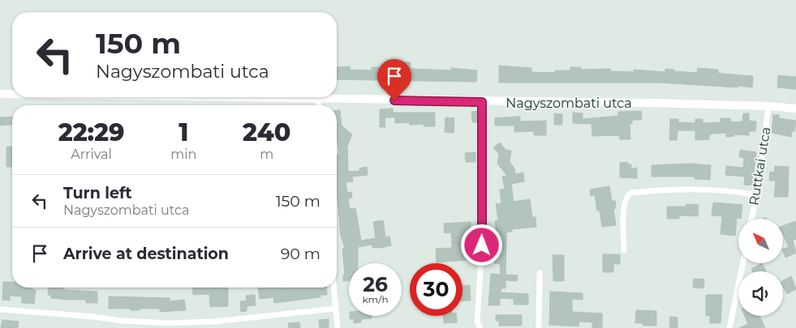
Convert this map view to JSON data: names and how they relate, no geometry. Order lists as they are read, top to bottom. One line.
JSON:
{"streets":{"street":["Nagyszombati utca","Ruttkai utca"]},"crossings":[["Nagyszombati utca","Ruttkai utca"]],"north":"top left","page":{"turn":["150 m","Nagyszombati utca"],"eta":["22:29","Arrival","1","min","240","m"],"list":[{"name":"Turn left","note":"Nagyszombati utca","value":"150 m"},{"name":"Arrive at destination","value":"90 m"}],"speed":"26 km/h","limit":"30"}}
